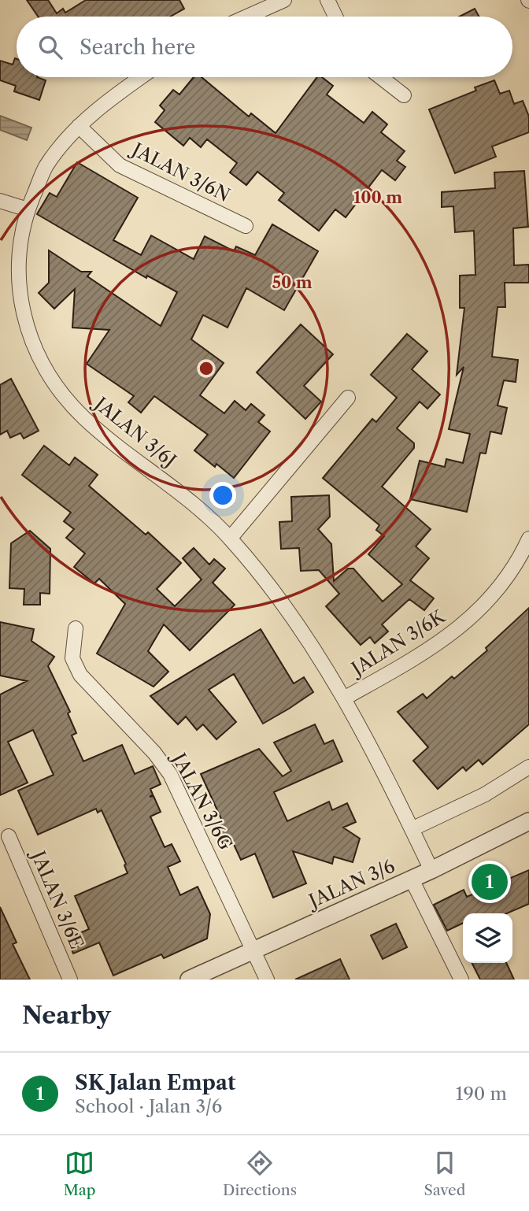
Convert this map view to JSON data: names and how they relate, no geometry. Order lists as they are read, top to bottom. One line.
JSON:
{"streets":{"street":["JALAN 3/6N","JALAN 3/6J","JALAN 3/6K","JALAN 3/6G","JALAN 3/6","JALAN 3/6E"]},"crossings":[["JALAN 3/6N","JALAN 3/6J"],["JALAN 3/6J","JALAN 3/6K"],["JALAN 3/6J","JALAN 3/6"],["JALAN 3/6G","JALAN 3/6"]],"page":{"search":"Search here","pins":"1","heading":"Nearby","list":[{"mark":"1","name":"SK Jalan Empat","note":"School · Jalan 3/6","value":"190 m"}],"nav":["Map","Directions","Saved"]},"rings":["100 m","50 m"]}
